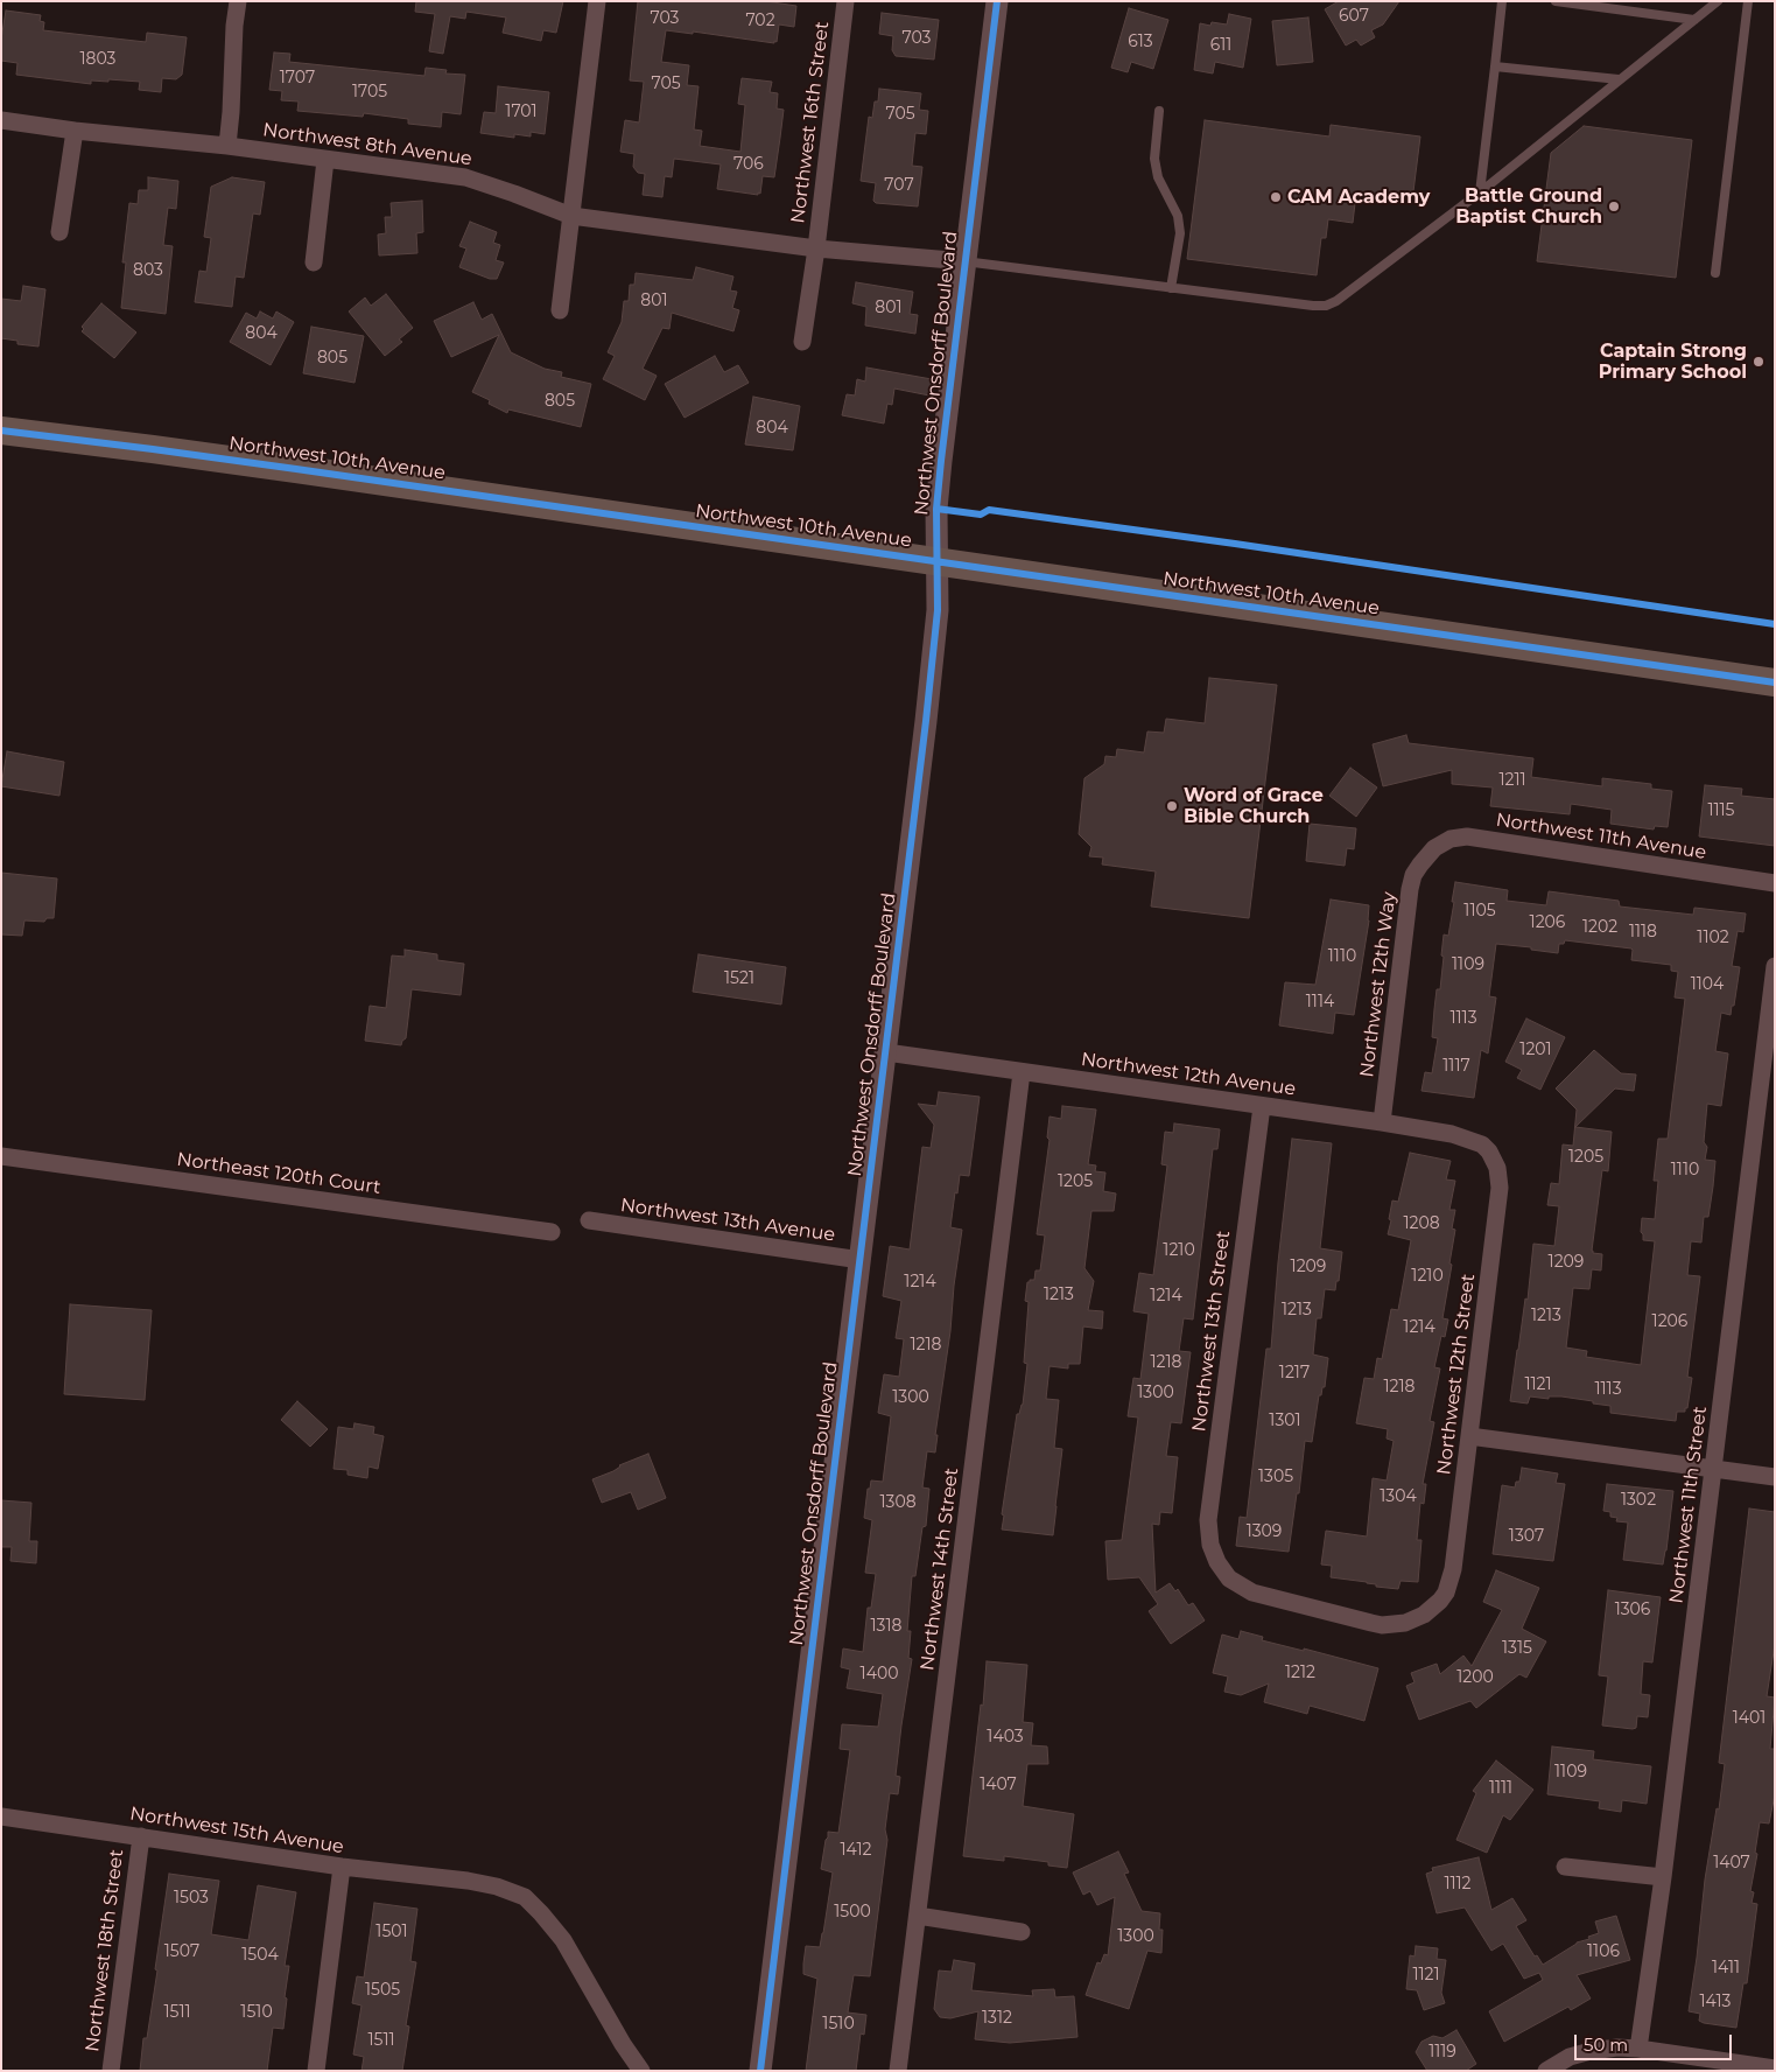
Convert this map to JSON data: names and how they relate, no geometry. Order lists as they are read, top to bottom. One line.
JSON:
{"streets":{"main road":["Northwest 10th Avenue"],"street":["Northwest 16th Street","Northwest 8th Avenue","Northwest Onsdorff Boulevard","Northwest 11th Avenue","Northwest 12th Way","Northwest 12th Avenue","Northeast 120th Court","Northwest 13th Avenue","Northwest 13th Street","Northwest 12th Street","Northwest 11th Street","Northwest 14th Street","Northwest 15th Avenue","Northwest 18th Street"]},"crossings":[["Northwest 16th Street","Northwest 8th Avenue"],["Northwest 8th Avenue","Northwest Onsdorff Boulevard"],["Northwest Onsdorff Boulevard","Northwest 10th Avenue"],["Northwest Onsdorff Boulevard","Northwest 12th Avenue"],["Northwest Onsdorff Boulevard","Northwest 13th Avenue"],["Northwest 11th Avenue","Northwest 12th Way"],["Northwest 12th Way","Northwest 12th Avenue"],["Northwest 12th Avenue","Northwest 13th Street"],["Northwest 12th Avenue","Northwest 12th Street"],["Northwest 12th Avenue","Northwest 14th Street"],["Northwest 13th Street","Northwest 12th Street"],["Northwest 15th Avenue","Northwest 18th Street"]],"places":["CAM Academy","Battle Ground Baptist Church","Captain Strong Primary School","Word of Grace Bible Church"],"house_numbers":["607","703","702","703","613","611","1803","1707","705","1705","1701","705","706","707","803","801","801","804","805","805","804","1211","1115","1105","1206","1202","1118","1102","1110","1109","1521","1104","1114","1113","1201","1117","1205","1110","1205","1208","1210","1209","1209","1210","1214","1213","1214","1213","1213","1206","1214","1218","1218","1217","1121","1218","1113","1300","1300","1301","1305","1304","1302","1308","1309","1307","1306","1318","1315","1212","1400","1200","1401","1403","1109","1407","1111","1412","1407","1112","1503","1500","1501","1300","1507","1106","1504","1411","1121","1505","1413","1511","1510","1312","1510","1511","1119"],"scale_bar":"50 m"}
